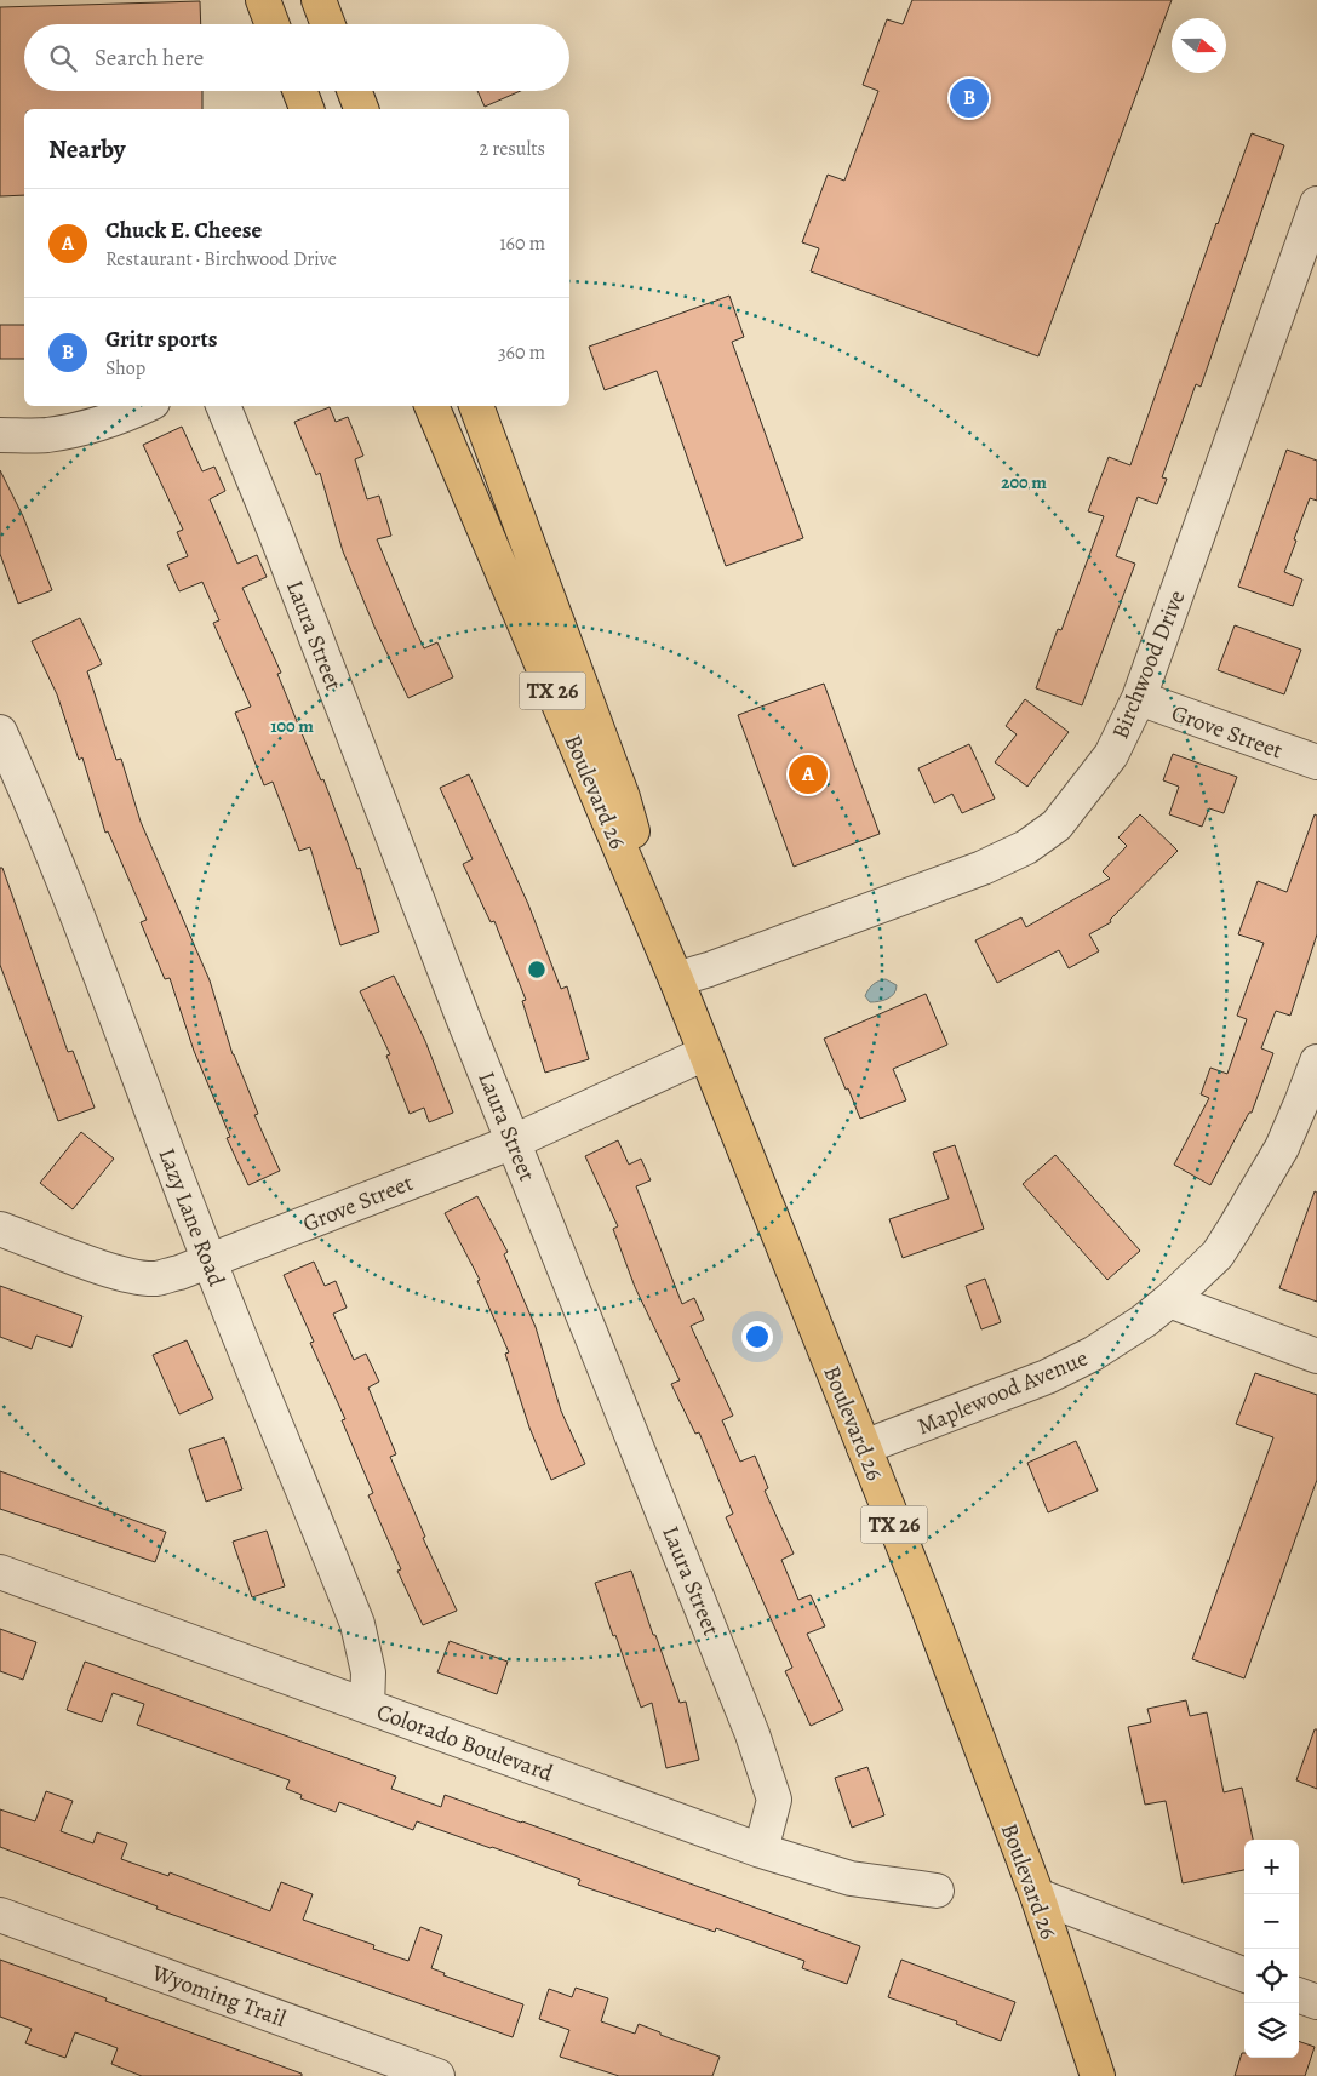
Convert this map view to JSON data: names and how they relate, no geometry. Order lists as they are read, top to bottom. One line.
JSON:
{"streets":{"main road":["TX 26","Boulevard 26"],"street":["Laura Street","Birchwood Drive","Grove Street","Lazy Lane Road","Maplewood Avenue","Colorado Boulevard","Wyoming Trail"]},"crossings":[["Laura Street","Grove Street"],["Laura Street","Colorado Boulevard"],["Birchwood Drive","Grove Street"],["Birchwood Drive","Boulevard 26"],["Grove Street","Boulevard 26"],["Grove Street","Lazy Lane Road"],["Boulevard 26","Maplewood Avenue"],["Lazy Lane Road","Colorado Boulevard"]],"north":"right","page":{"search":"Search here","pins":["B","A"],"heading":["Nearby","2 results"],"list":[{"mark":"A","name":"Chuck E. Cheese","note":"Restaurant · Birchwood Drive","value":"160 m"},{"mark":"B","name":"Gritr sports","note":"Shop","value":"360 m"}],"map_buttons":["+","−"]},"rings":["200 m","100 m"]}
